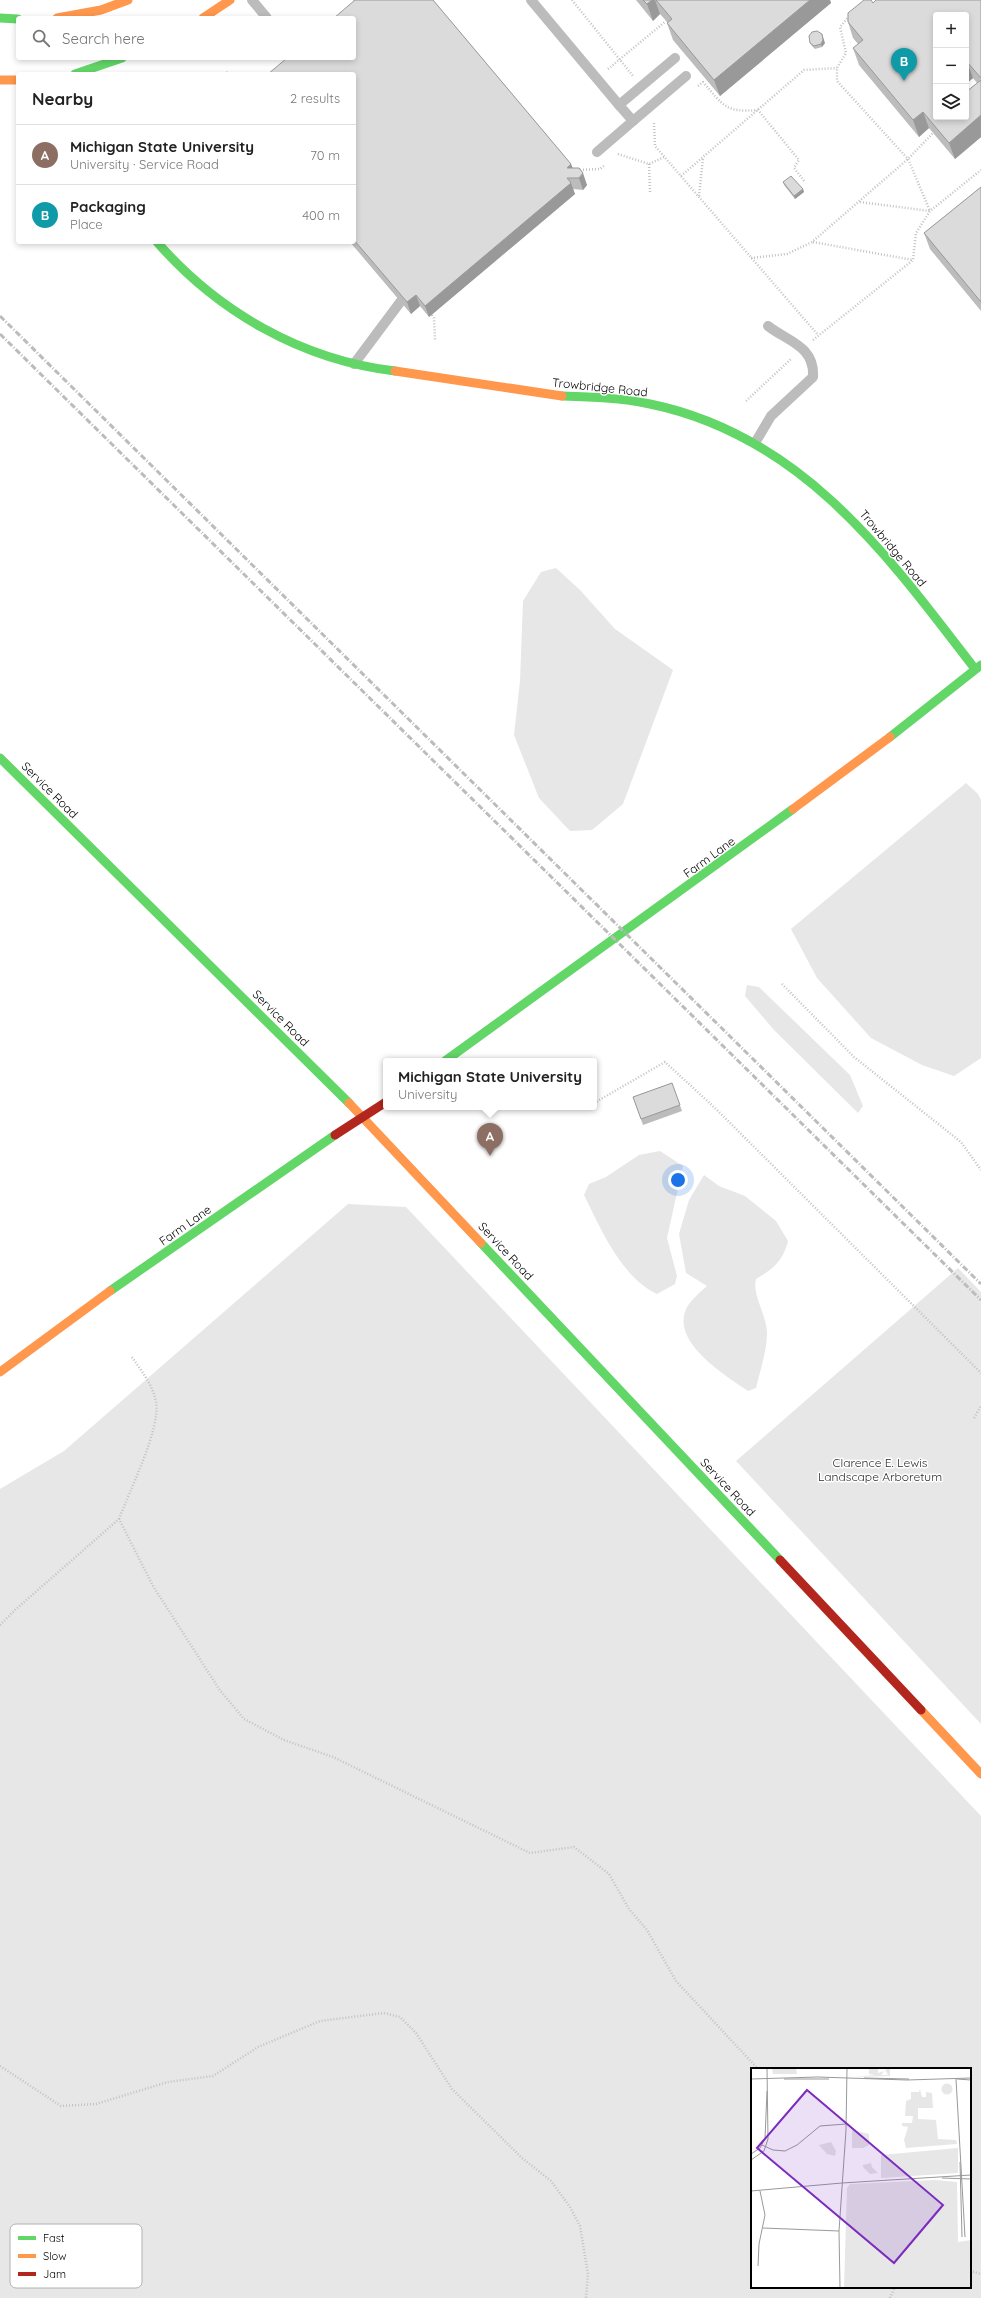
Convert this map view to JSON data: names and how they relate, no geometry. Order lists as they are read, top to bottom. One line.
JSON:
{"streets":{"street":["Trowbridge Road","Service Road","Farm Lane"]},"crossings":[["Trowbridge Road","Farm Lane"],["Service Road","Farm Lane"]],"parks":["Clarence E. Lewis Landscape Arboretum"],"legend":["Fast","Slow","Jam"],"page":{"map_buttons":["+","−"],"search":"Search here","pins":["B","A"],"heading":["Nearby","2 results"],"list":[{"mark":"A","name":"Michigan State University","note":"University · Service Road","value":"70 m"},{"mark":"B","name":"Packaging","note":"Place","value":"400 m"}],"popup":["Michigan State University","University"]}}
